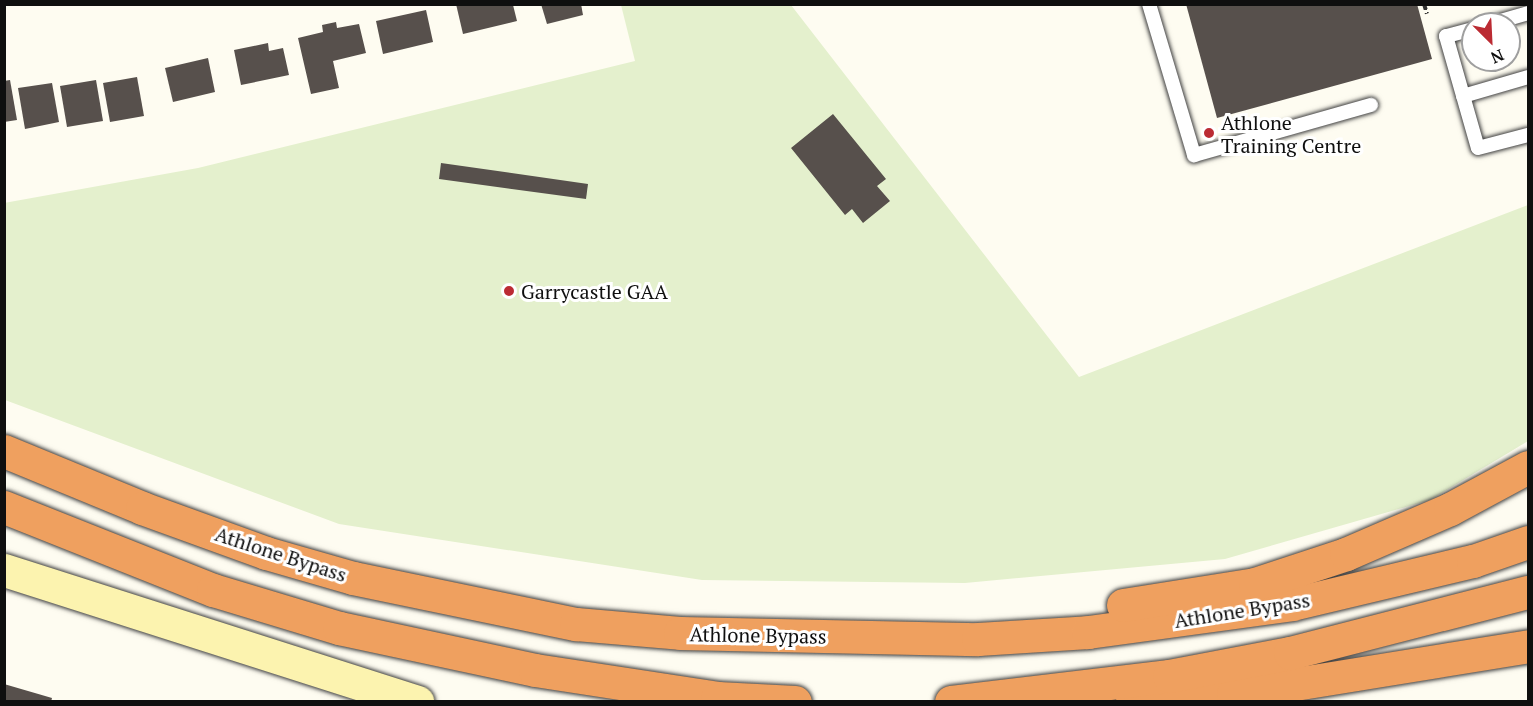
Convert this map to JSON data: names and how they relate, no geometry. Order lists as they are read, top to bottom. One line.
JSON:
{"streets":{"highway":["Athlone Bypass"]},"places":["Athlone Training Centre","Garrycastle GAA"],"north":"bottom right"}
